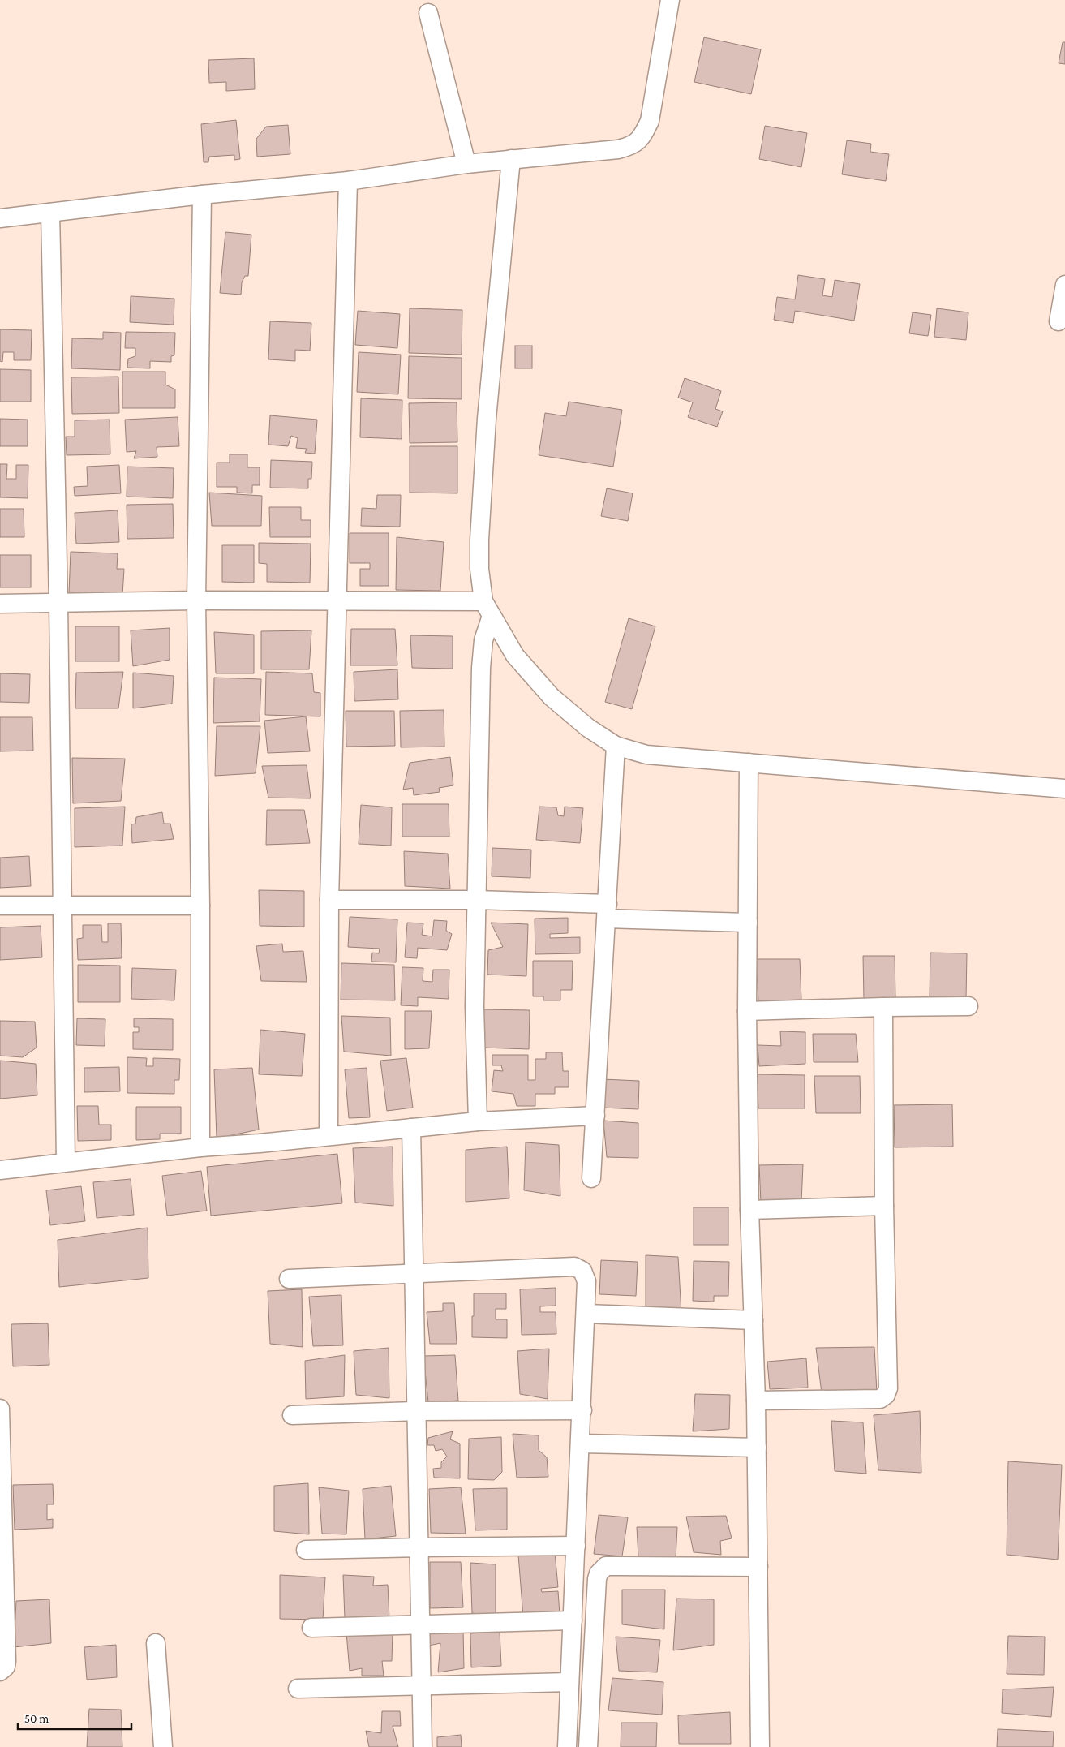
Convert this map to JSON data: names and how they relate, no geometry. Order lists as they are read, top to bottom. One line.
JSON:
{"scale_bar":"50 m"}
